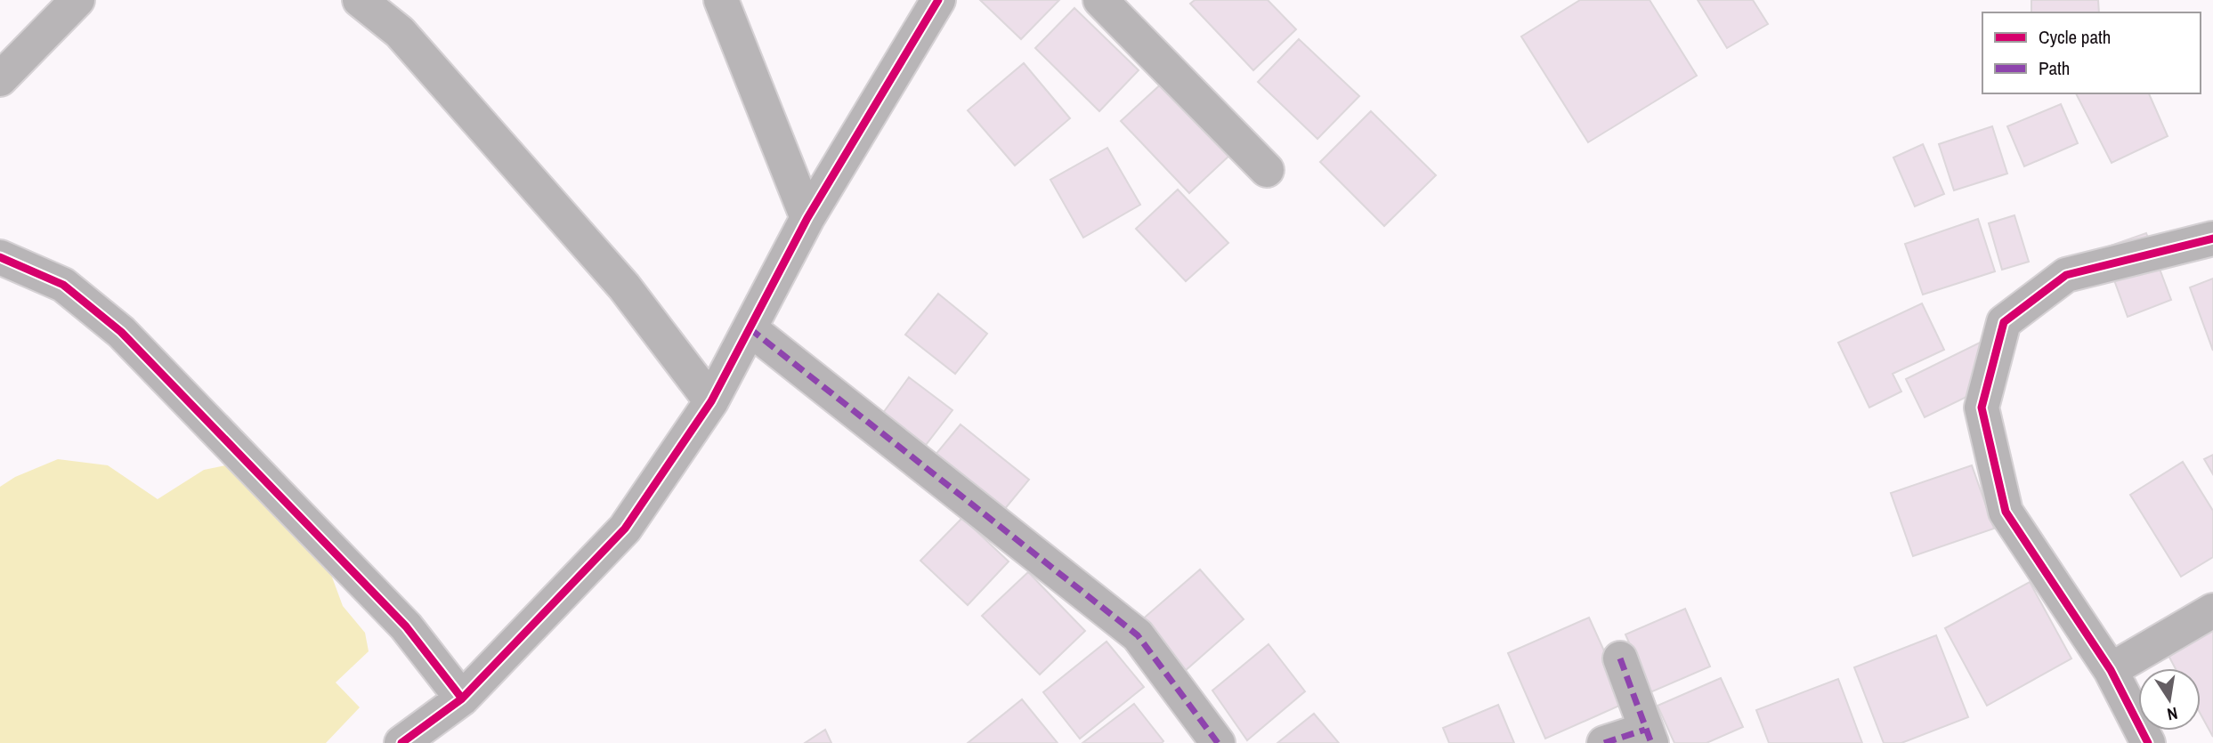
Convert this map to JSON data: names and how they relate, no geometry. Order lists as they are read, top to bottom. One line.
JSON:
{"legend":["Cycle path","Path"],"north":"bottom"}
